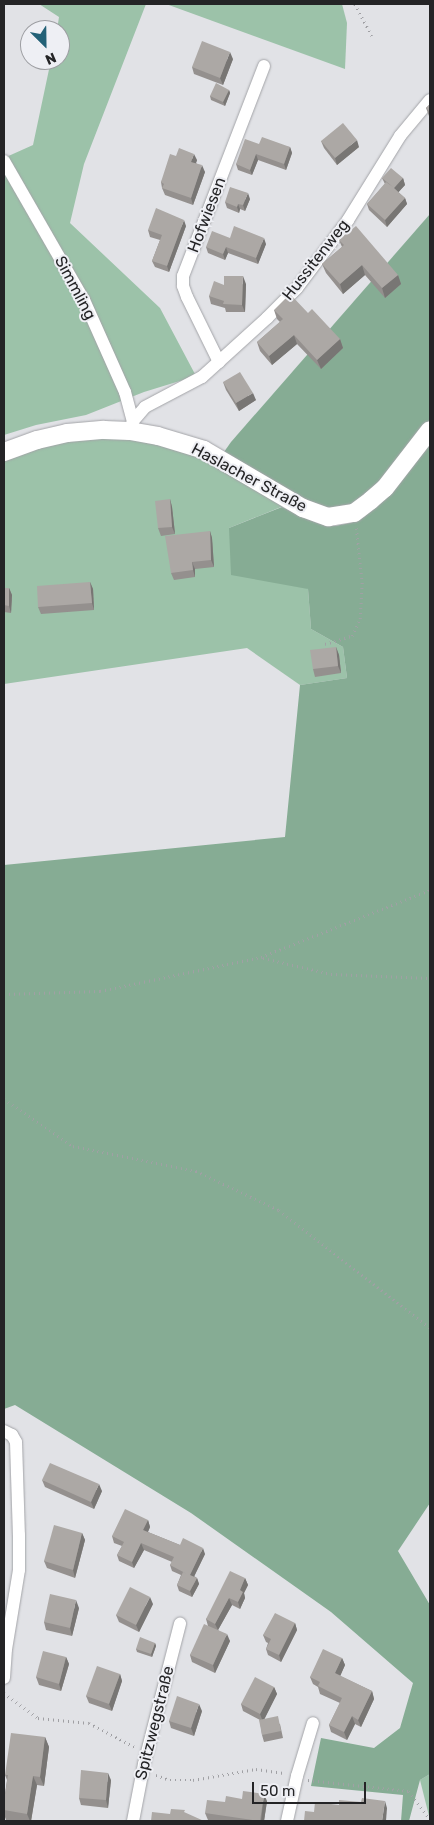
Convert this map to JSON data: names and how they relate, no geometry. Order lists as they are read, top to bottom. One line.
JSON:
{"streets":{"street":["Hofwiesen","Hussitenweg","Simmling","Haslacher Straße","Spitzwegstraße"]},"crossings":[["Hofwiesen","Hussitenweg"],["Hussitenweg","Simmling"],["Hussitenweg","Haslacher Straße"],["Simmling","Haslacher Straße"]],"scale_bar":"50 m","north":"bottom right"}
